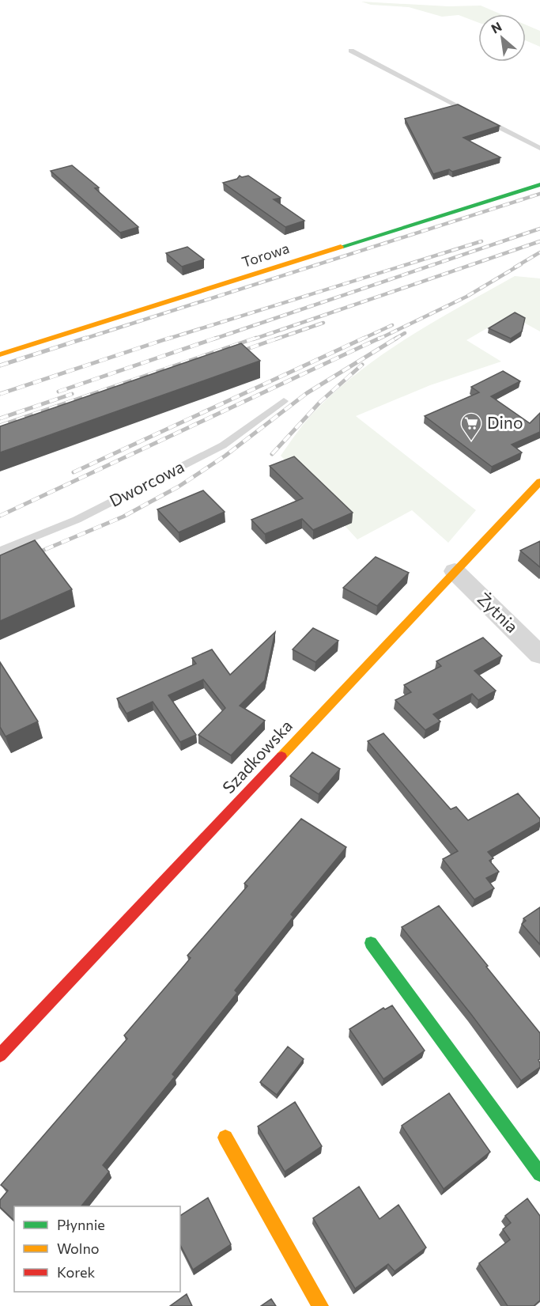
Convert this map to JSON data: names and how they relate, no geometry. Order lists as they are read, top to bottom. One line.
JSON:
{"streets":{"street":["Torowa","Żytnia","Szadkowska"],"lane":["Dworcowa"]},"crossings":[["Żytnia","Szadkowska"]],"places":{"supermarket":["Dino"]},"legend":["Płynnie","Wolno","Korek"],"north":"top left"}
